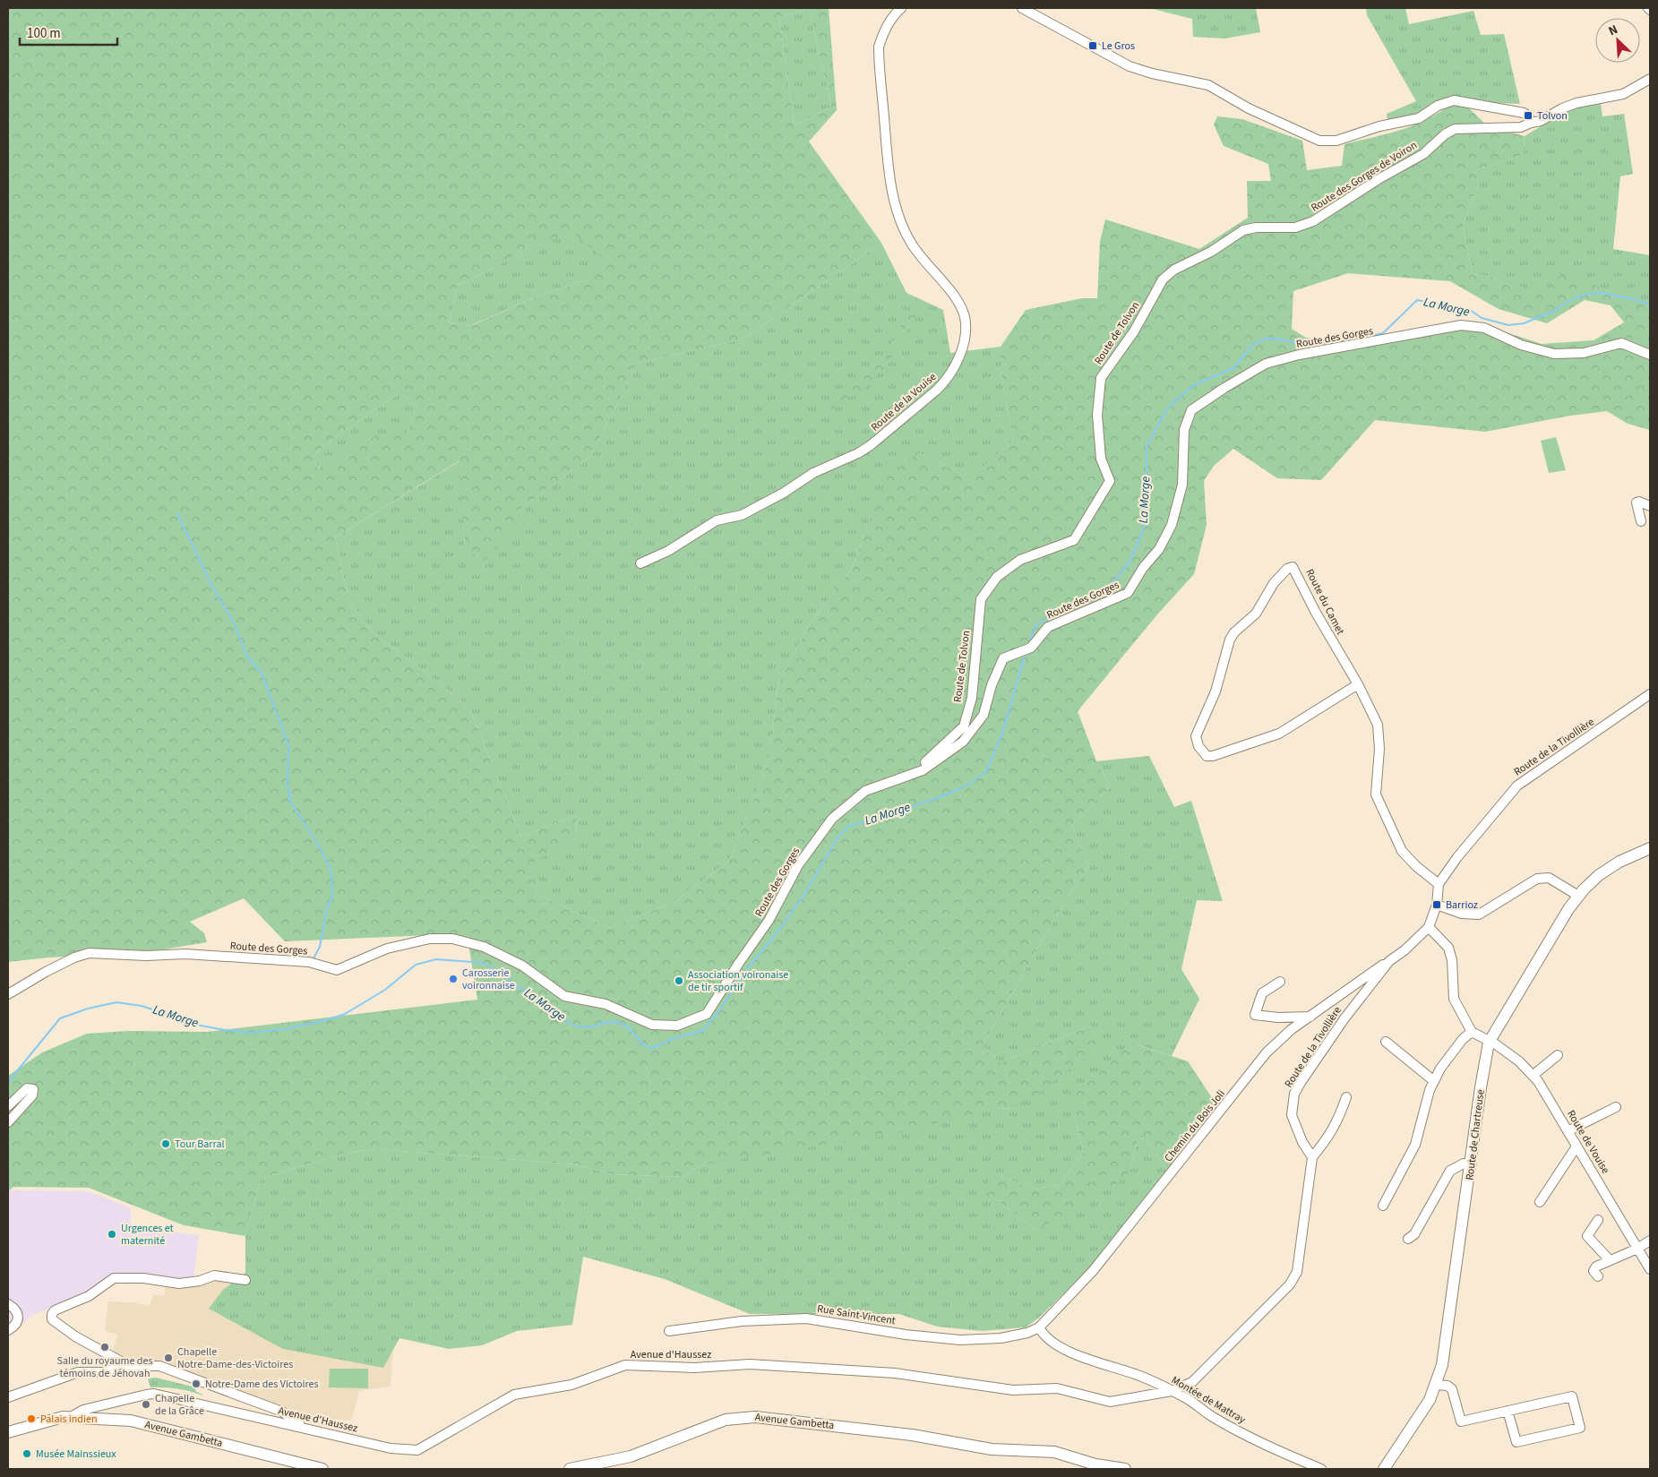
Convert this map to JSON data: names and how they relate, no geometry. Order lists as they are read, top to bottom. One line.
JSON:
{"streets":{"main road":["Route de Chartreuse","Avenue Gambetta"],"street":["Route des Gorges de Voiron","Route de Tolvon","Route des Gorges","Route de la Vouise","Route du Camet","Route de la Tivollière","Chemin du Bois Joli","Route de Vouise","Rue Saint-Vincent","Avenue d'Haussez","Montée de Mattray"]},"crossings":[["Route des Gorges de Voiron","Route de Tolvon"],["Route de Tolvon","Route des Gorges"],["Route du Camet","Route de la Tivollière"],["Route de la Tivollière","Chemin du Bois Joli"],["Chemin du Bois Joli","Rue Saint-Vincent"],["Chemin du Bois Joli","Montée de Mattray"],["Route de Chartreuse","Route de Vouise"],["Rue Saint-Vincent","Montée de Mattray"],["Avenue d'Haussez","Montée de Mattray"],["Avenue d'Haussez","Avenue Gambetta"]],"water":["La Morge"],"places":{"transit":["Le Gros","Tolvon","Barrioz"],"other":["Carosserie voironnaise","Association voironaise de tir sportif","Tour Barral","Urgences et maternité","Salle du royaume des témoins de Jéhovah","Chapelle Notre-Dame-des-Victoires","Notre-Dame des Victoires","Chapelle de la Grâce","Palais indien","Musée Mainssieux"]},"scale_bar":"100 m","north":"top left"}
